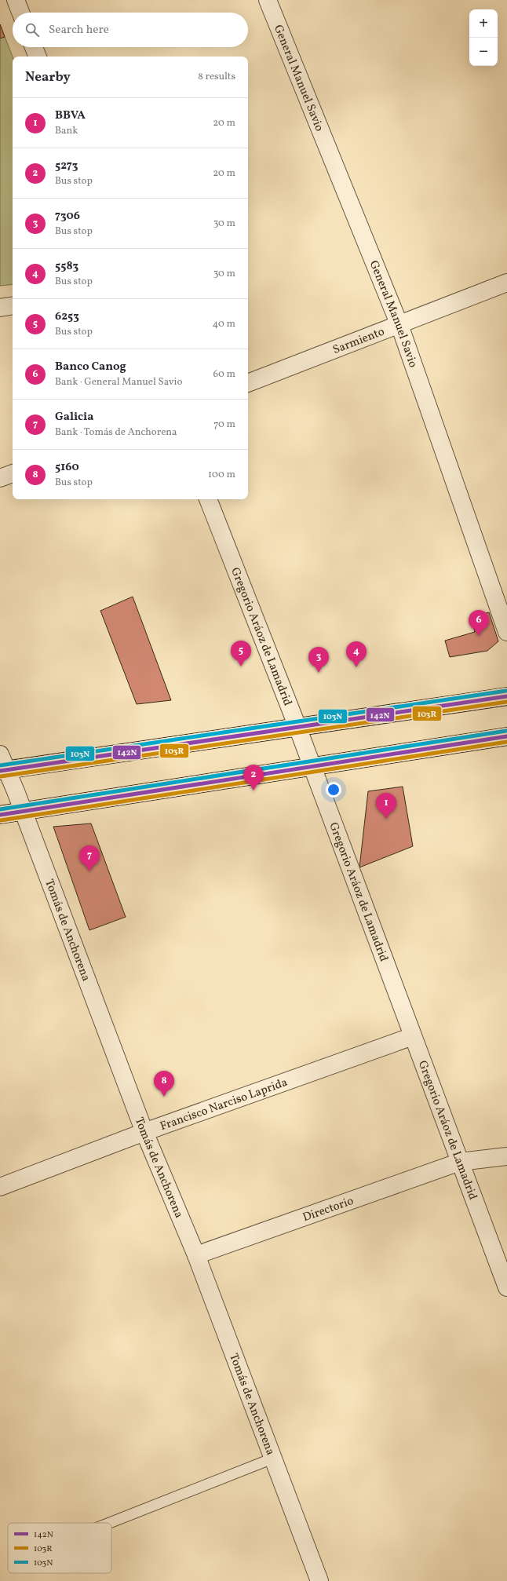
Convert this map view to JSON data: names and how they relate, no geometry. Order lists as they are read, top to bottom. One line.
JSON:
{"streets":{"street":["General Manuel Savio","Sarmiento","Gregorio Aráoz de Lamadrid","Tomás de Anchorena","Francisco Narciso Laprida","Directorio"]},"crossings":[["General Manuel Savio","Sarmiento"],["Gregorio Aráoz de Lamadrid","Francisco Narciso Laprida"],["Gregorio Aráoz de Lamadrid","Directorio"],["Tomás de Anchorena","Francisco Narciso Laprida"],["Tomás de Anchorena","Directorio"]],"lines":["transit line 103N","transit line 142N","transit line 103R"],"legend":["142N","103R","103N"],"page":{"map_buttons":["+","−"],"search":"Search here","heading":["Nearby","8 results"],"list":[{"mark":"1","name":"BBVA","note":"Bank","value":"20 m"},{"mark":"2","name":"5273","note":"Bus stop","value":"20 m"},{"mark":"3","name":"7306","note":"Bus stop","value":"30 m"},{"mark":"4","name":"5583","note":"Bus stop","value":"30 m"},{"mark":"5","name":"6253","note":"Bus stop","value":"40 m"},{"mark":"6","name":"Banco Canog","note":"Bank · General Manuel Savio","value":"60 m"},{"mark":"7","name":"Galicia","note":"Bank · Tomás de Anchorena","value":"70 m"},{"mark":"8","name":"5160","note":"Bus stop","value":"100 m"}],"pins":["6","5","4","3","2","1","7","8"]}}
